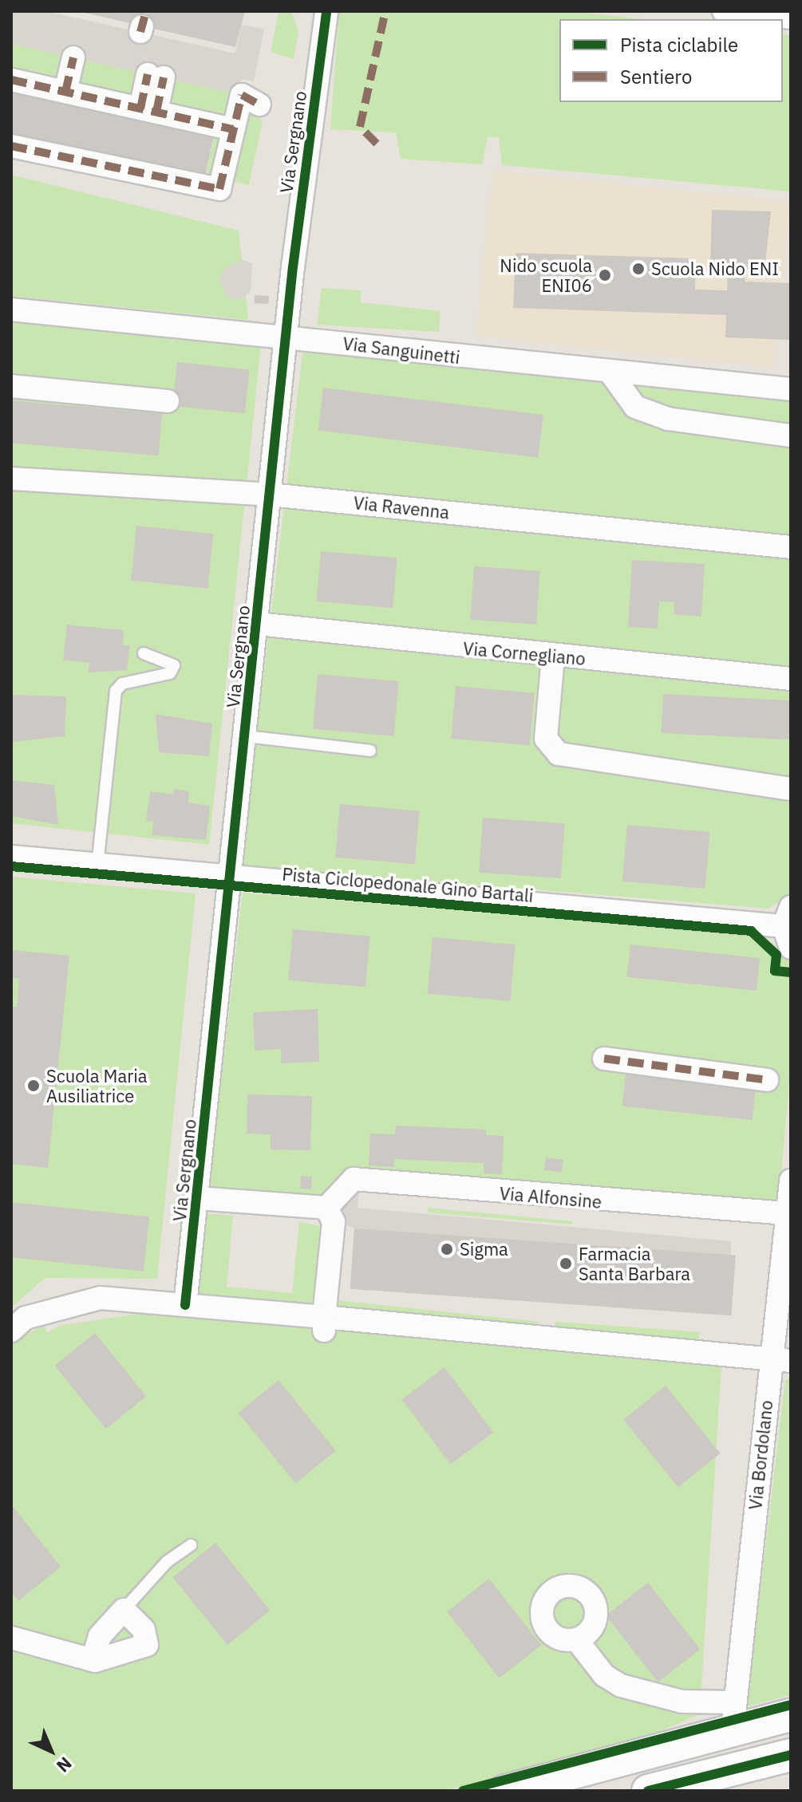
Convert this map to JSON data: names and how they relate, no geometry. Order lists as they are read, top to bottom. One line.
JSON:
{"streets":{"street":["Via Sergnano","Via Sanguinetti","Via Ravenna","Via Cornegliano","Via Alfonsine","Via Bordolano"],"cycle path":["Pista Ciclopedonale Gino Bartali"]},"crossings":[["Via Sergnano","Via Sanguinetti"],["Via Sergnano","Via Ravenna"],["Via Sergnano","Via Cornegliano"],["Via Alfonsine","Via Bordolano"]],"places":["Scuola Nido ENI","Nido scuola ENI06","Scuola Maria Ausiliatrice","Sigma","Farmacia Santa Barbara"],"legend":["Pista ciclabile","Sentiero"],"north":"bottom right"}
